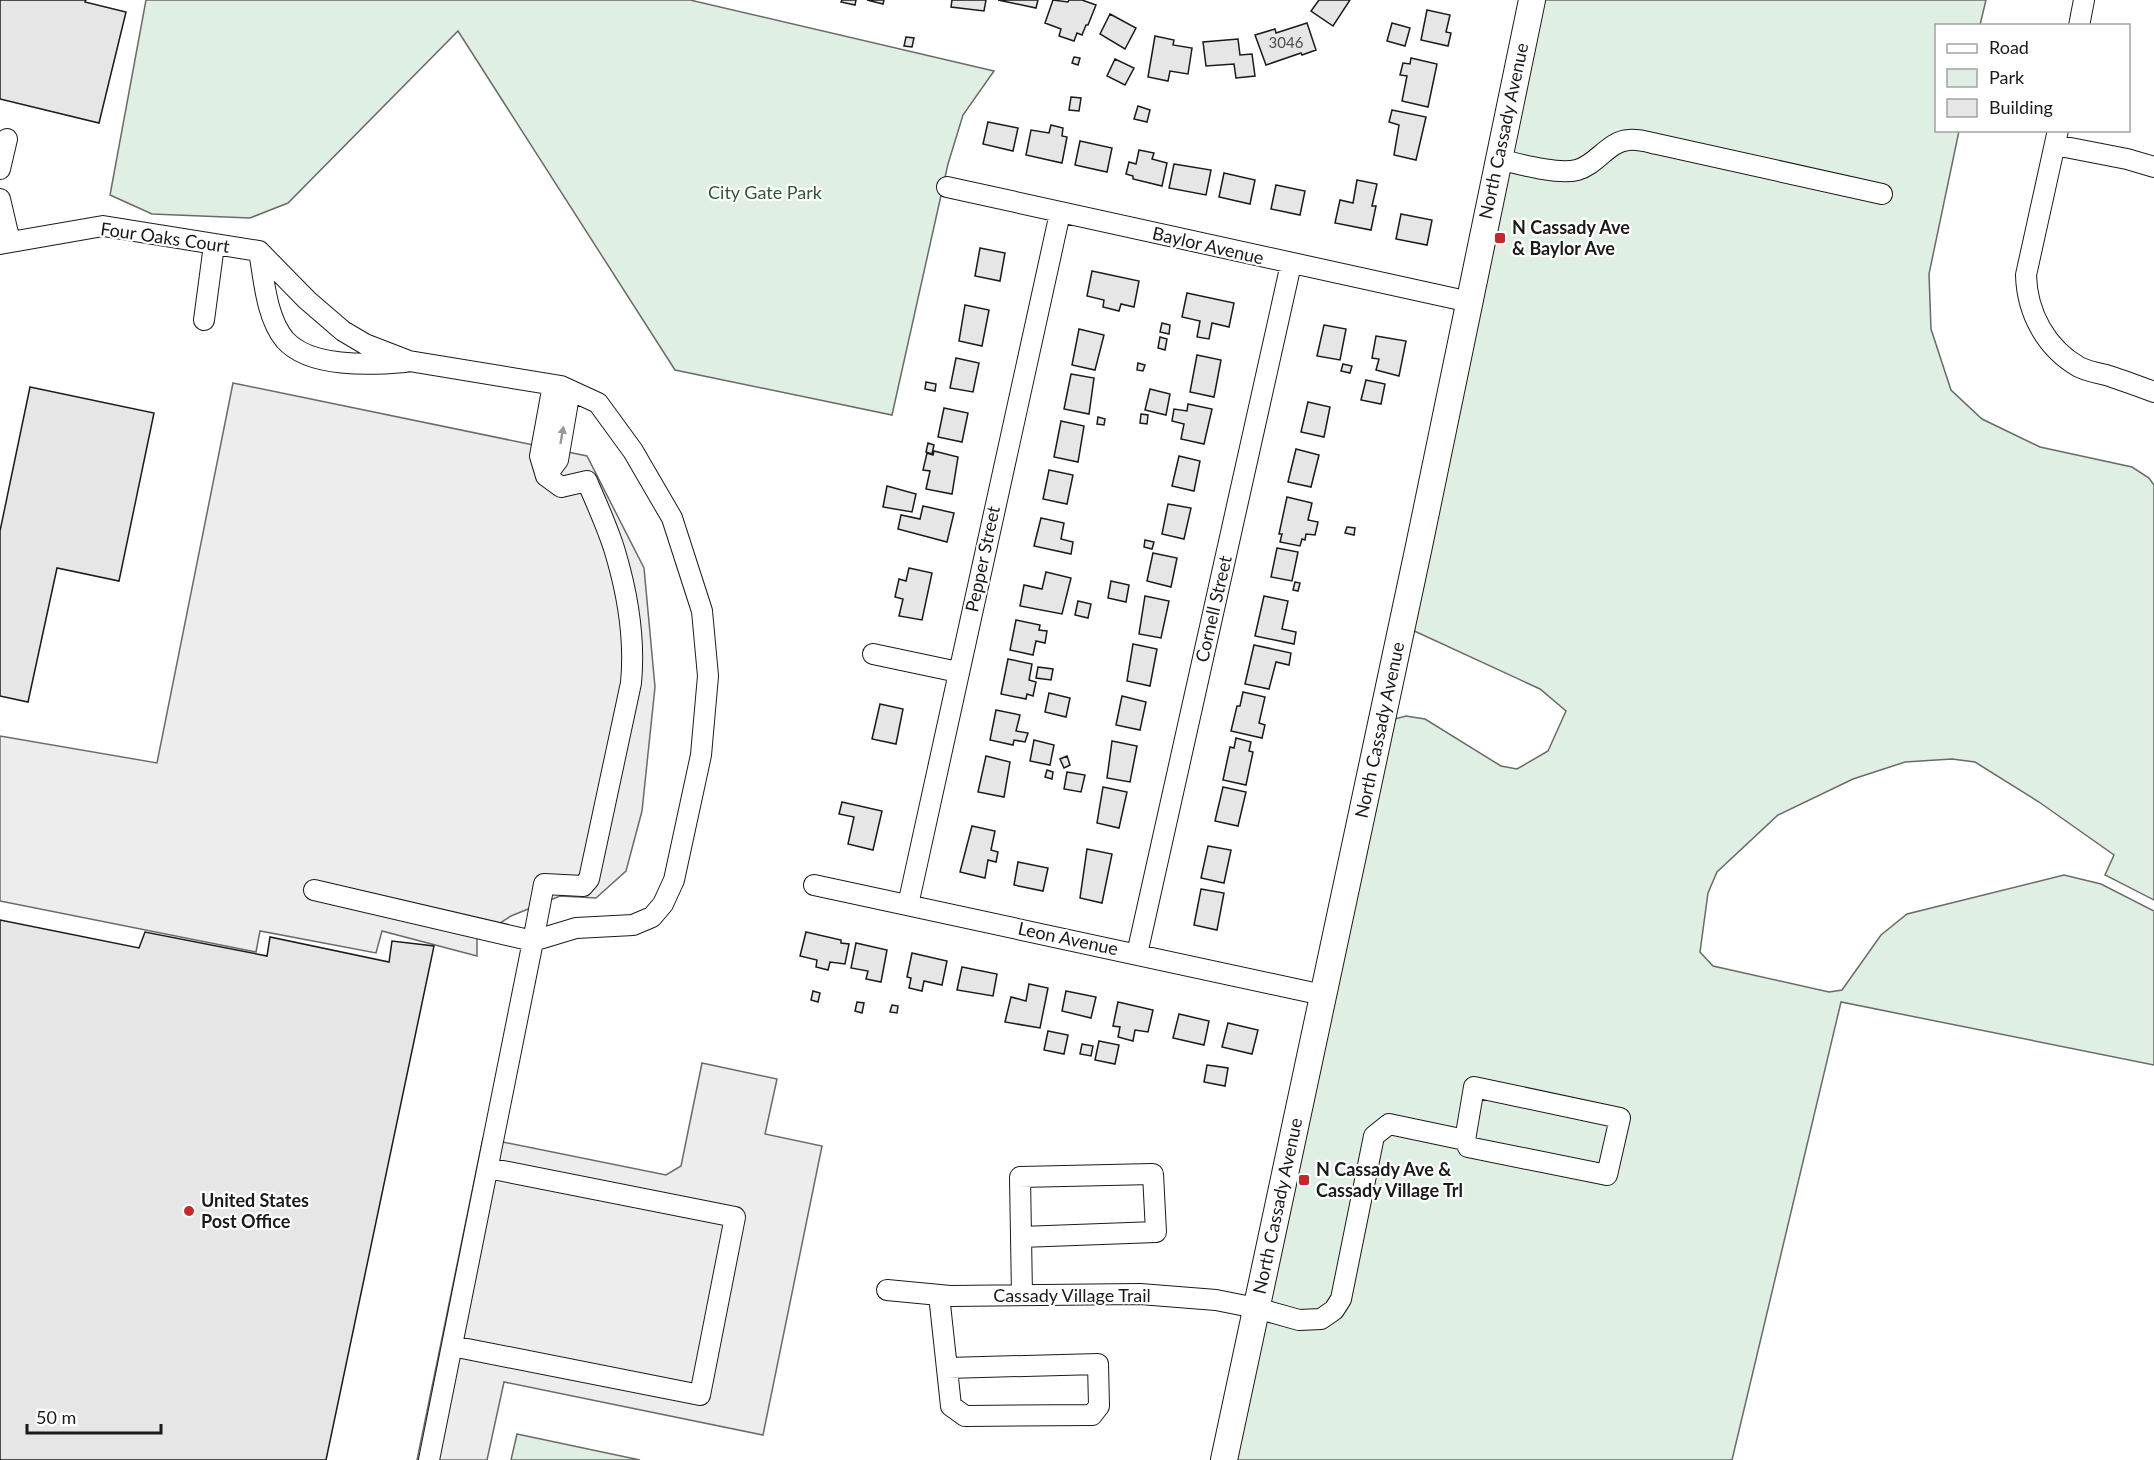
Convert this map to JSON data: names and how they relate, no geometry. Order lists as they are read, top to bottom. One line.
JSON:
{"streets":{"main road":["North Cassady Avenue"],"street":["Four Oaks Court","Baylor Avenue","Pepper Street","Cornell Street","Leon Avenue","Cassady Village Trail"]},"crossings":[["North Cassady Avenue","Baylor Avenue"],["North Cassady Avenue","Leon Avenue"],["North Cassady Avenue","Cassady Village Trail"],["Baylor Avenue","Pepper Street"],["Baylor Avenue","Cornell Street"],["Pepper Street","Leon Avenue"],["Cornell Street","Leon Avenue"]],"parks":["City Gate Park"],"places":{"transit":["N Cassady Ave & Baylor Ave","N Cassady Ave & Cassady Village Trl"],"other":["United States Post Office"]},"house_numbers":["3046"],"legend":["Road","Park","Building"],"scale_bar":"50 m"}
